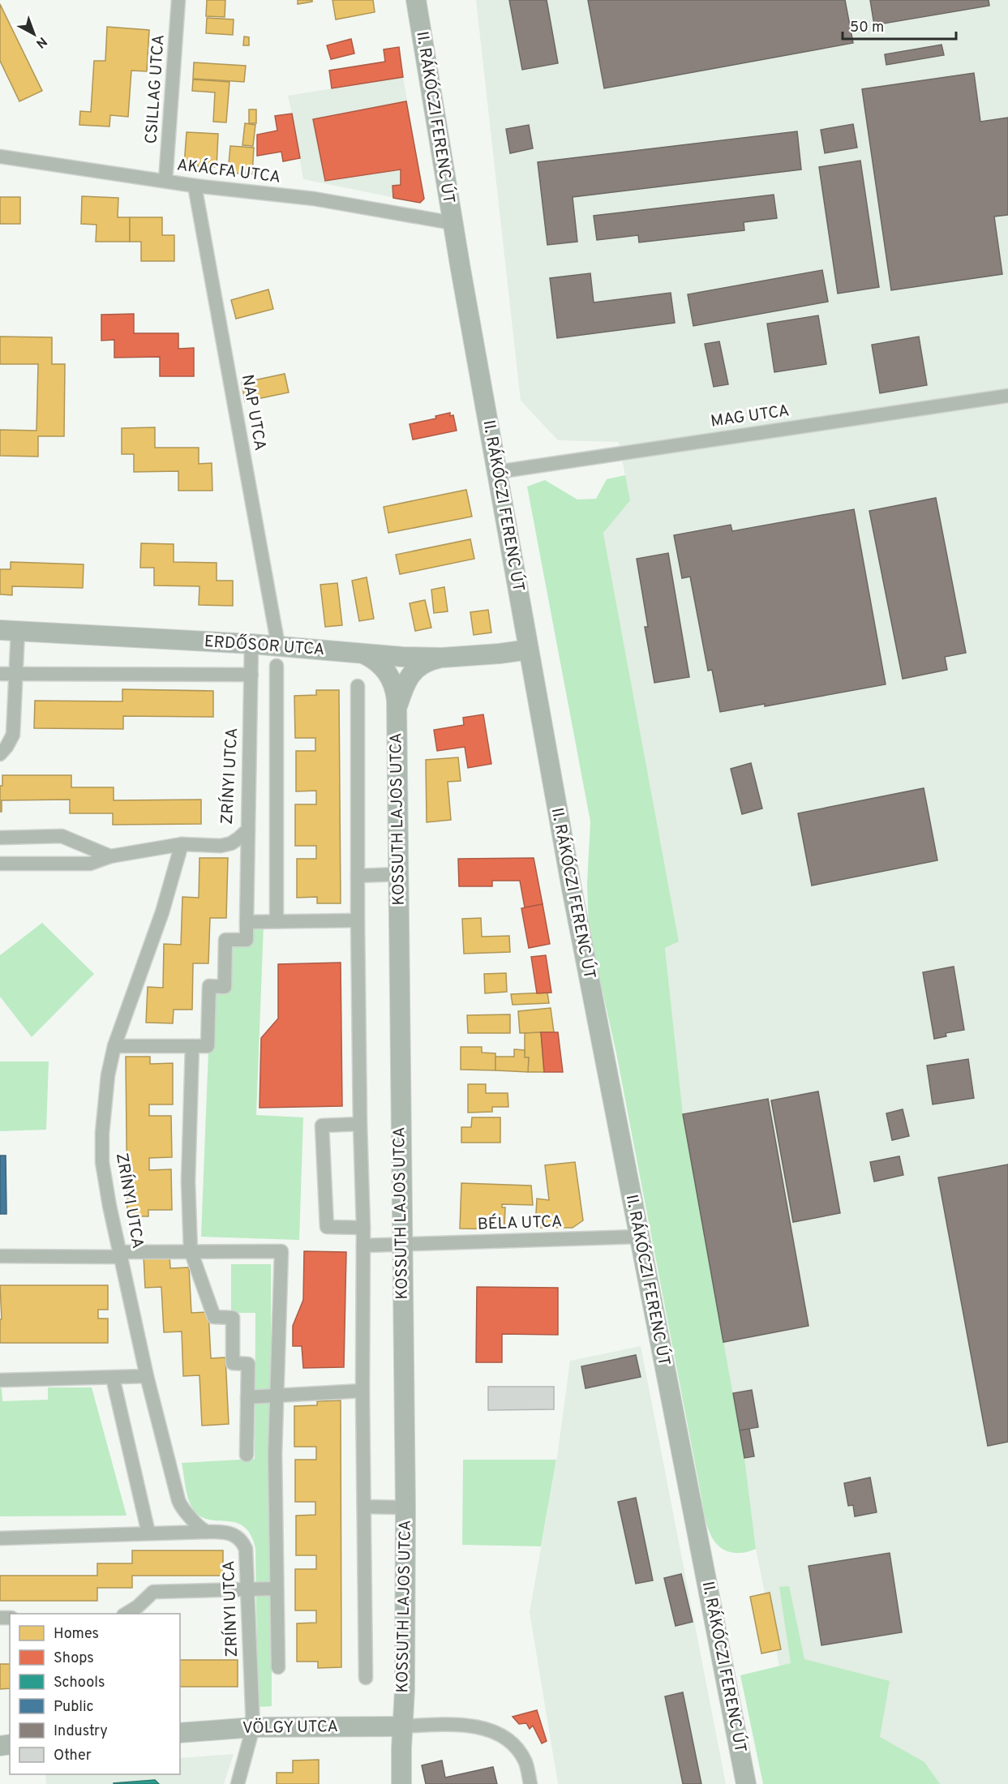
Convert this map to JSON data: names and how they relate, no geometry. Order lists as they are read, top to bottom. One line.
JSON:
{"streets":{"street":["CSILLAG UTCA","II. RÁKÓCZI FERENC ÚT","AKÁCFA UTCA","NAP UTCA","MAG UTCA","ERDŐSOR UTCA","ZRÍNYI UTCA","KOSSUTH LAJOS UTCA","BÉLA UTCA","VÖLGY UTCA"]},"crossings":[["CSILLAG UTCA","AKÁCFA UTCA"],["II. RÁKÓCZI FERENC ÚT","AKÁCFA UTCA"],["II. RÁKÓCZI FERENC ÚT","MAG UTCA"],["II. RÁKÓCZI FERENC ÚT","ERDŐSOR UTCA"],["II. RÁKÓCZI FERENC ÚT","BÉLA UTCA"],["AKÁCFA UTCA","NAP UTCA"],["NAP UTCA","ERDŐSOR UTCA"],["ERDŐSOR UTCA","ZRÍNYI UTCA"],["ERDŐSOR UTCA","KOSSUTH LAJOS UTCA"],["ZRÍNYI UTCA","VÖLGY UTCA"],["KOSSUTH LAJOS UTCA","BÉLA UTCA"],["KOSSUTH LAJOS UTCA","VÖLGY UTCA"]],"legend":["Homes","Shops","Schools","Public","Industry","Other"],"scale_bar":"50 m","north":"bottom right"}
